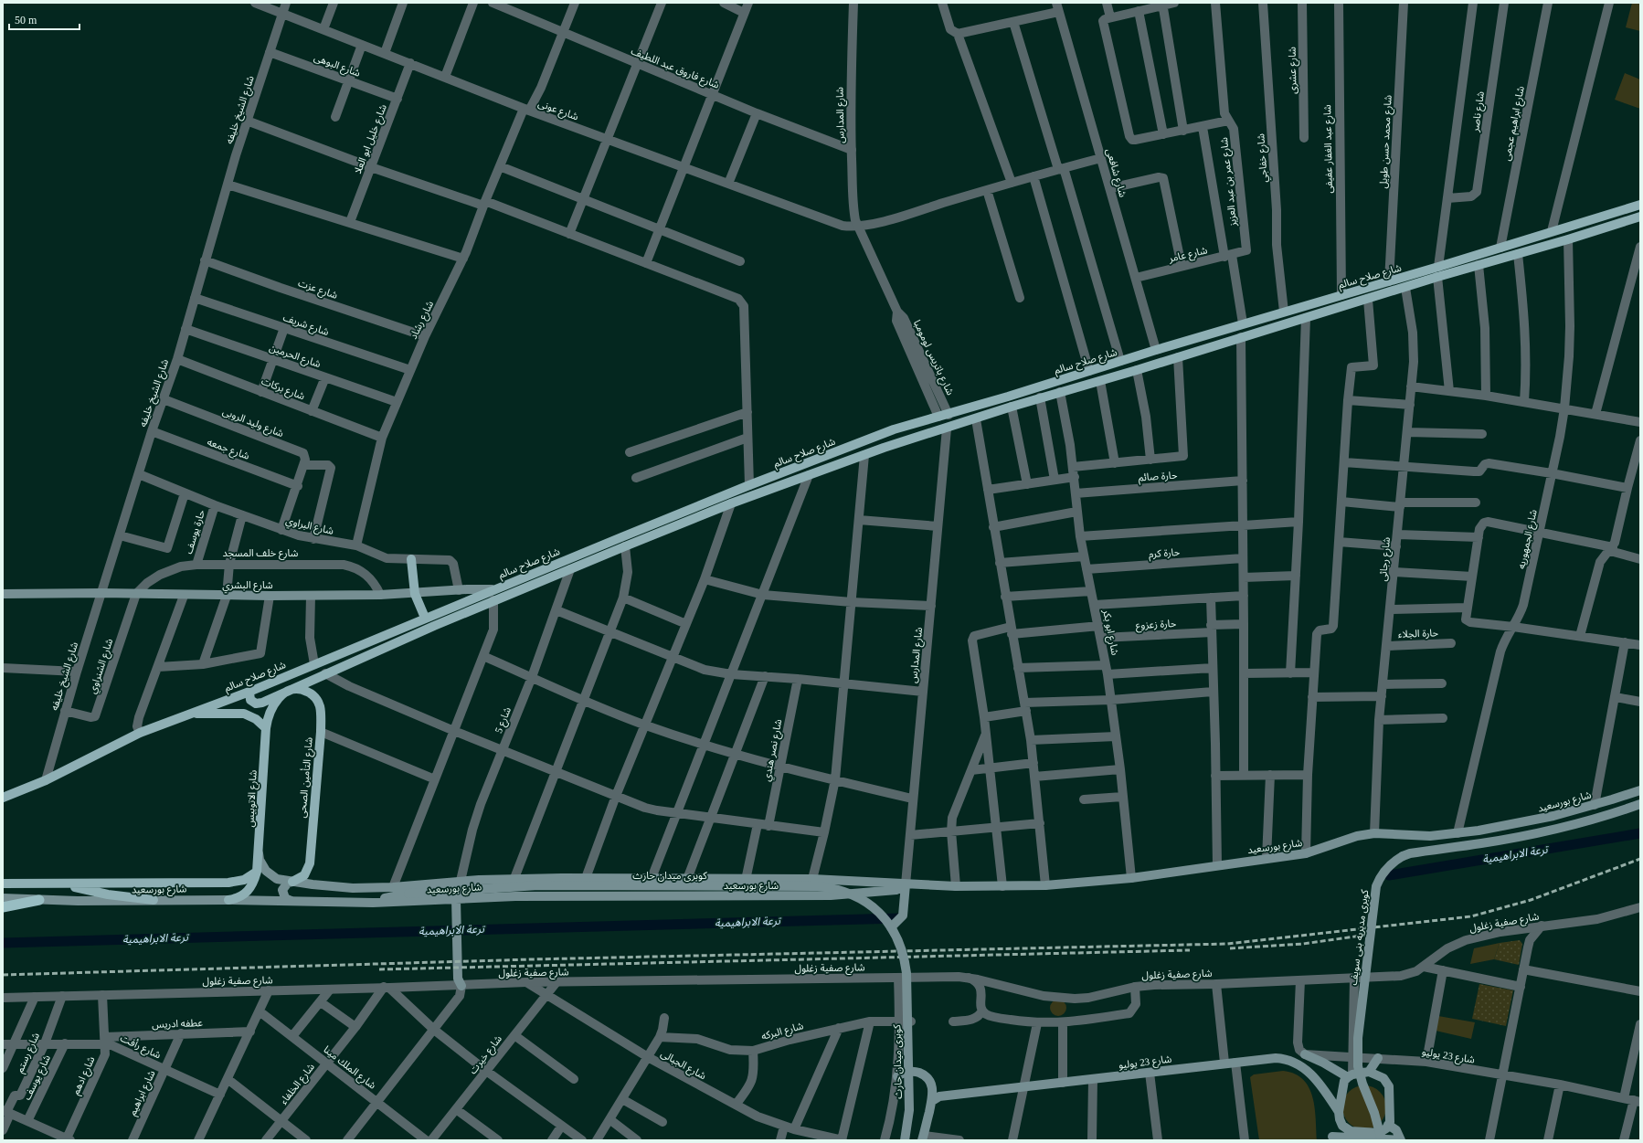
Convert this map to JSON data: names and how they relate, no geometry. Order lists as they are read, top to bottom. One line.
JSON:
{"streets":{"main road":["شارع صلاح سالم","شارع البشري","شارع التأمين الصحى","شارع الاتوبيس","شارع بورسعيد","كوبرى ميدان حارث","كوبرى مديريه بنى سويف","شارع 23 يوليو"],"street":["شارع البوهى","شارع فاروق عبد اللطيف","شارع عشرى","شارع الشيخ خليفه","شارع عونى","شارع ناصر","شارع المدارس","شارع ابراهيم عجمى","شارع خليل ابو العلا","شارع محمد حسن طويل","شارع عبد الغفار عفيفى","شارع خفاجي","شارع شافعى","شارع عمر بن عبد العزيز","شارع عامر","شارع عزت","شارع رشاد","شارع شريف","شارع الحرمين","شارع باتريس لومومبا","شارع بركات","شارع وليد الروبى","شارع جمعه","حارة صائم","شارع البراوي","حارة يوسف","شارع الجمهوريه","شارع خلف المسجد","حارة كرم","شارع رجائى","حارة زعزوع","شارع ابو بكر","حارة الجلاء","شارع الشنراوي","شارع 5","شارع نصر هندي","شارع صفية زغلول","عطفه ادريس","شارع البركه","شارع رأفت","شارع رستم","شارع خيرت","شارع الجبالى","شارع الملك مينا","شارع ادهم","شارع يوسف","شارع الخلفاء","شارع ابراهيم"]},"crossings":[["شارع البوهى","شارع الشيخ خليفه"],["شارع البوهى","شارع خليل ابو العلا"],["شارع فاروق عبد اللطيف","شارع المدارس"],["شارع فاروق عبد اللطيف","شارع رشاد"],["شارع الشيخ خليفه","شارع عونى"],["شارع الشيخ خليفه","شارع صلاح سالم"],["شارع الشيخ خليفه","شارع عزت"],["شارع الشيخ خليفه","شارع شريف"],["شارع الشيخ خليفه","شارع الحرمين"],["شارع الشيخ خليفه","شارع بركات"],["شارع الشيخ خليفه","شارع وليد الروبى"],["شارع الشيخ خليفه","شارع جمعه"],["شارع الشيخ خليفه","شارع البراوي"],["شارع الشيخ خليفه","شارع البشري"],["شارع الشيخ خليفه","شارع الشنراوي"],["شارع عونى","شارع المدارس"],["شارع عونى","شارع خليل ابو العلا"],["شارع عونى","شارع شافعى"],["شارع عونى","شارع رشاد"],["شارع عونى","شارع باتريس لومومبا"],["شارع المدارس","شارع صلاح سالم"],["شارع المدارس","شارع باتريس لومومبا"],["شارع المدارس","شارع بورسعيد"],["شارع ابراهيم عجمى","شارع صلاح سالم"],["شارع محمد حسن طويل","شارع صلاح سالم"],["شارع عبد الغفار عفيفى","شارع صلاح سالم"],["شارع خفاجي","شارع صلاح سالم"],["شارع شافعى","شارع عامر"],["شارع شافعى","شارع صلاح سالم"],["شارع عمر بن عبد العزيز","شارع عامر"],["شارع صلاح سالم","شارع باتريس لومومبا"],["شارع صلاح سالم","شارع الجمهوريه"],["شارع صلاح سالم","شارع رجائى"],["شارع صلاح سالم","شارع البشري"],["شارع صلاح سالم","شارع ابو بكر"],["شارع صلاح سالم","شارع 5"],["شارع صلاح سالم","شارع التأمين الصحى"],["شارع صلاح سالم","شارع الاتوبيس"],["شارع عزت","شارع رشاد"],["شارع رشاد","شارع شريف"],["شارع رشاد","شارع الحرمين"],["شارع رشاد","شارع بركات"],["شارع رشاد","شارع البراوي"],["حارة صائم","شارع ابو بكر"],["شارع البراوي","حارة يوسف"],["شارع البراوي","شارع البشري"],["حارة يوسف","شارع خلف المسجد"],["شارع الجمهوريه","شارع بورسعيد"],["شارع خلف المسجد","شارع البشري"],["شارع خلف المسجد","شارع الشنراوي"],["حارة كرم","شارع ابو بكر"],["شارع رجائى","حارة الجلاء"],["شارع رجائى","شارع بورسعيد"],["شارع البشري","شارع الشنراوي"],["حارة زعزوع","شارع ابو بكر"],["شارع ابو بكر","شارع بورسعيد"],["شارع 5","شارع بورسعيد"],["شارع التأمين الصحى","شارع الاتوبيس"],["شارع التأمين الصحى","شارع بورسعيد"],["شارع الاتوبيس","شارع بورسعيد"],["شارع بورسعيد","كوبرى ميدان حارث"],["شارع صفية زغلول","شارع رستم"],["شارع صفية زغلول","شارع خيرت"],["شارع صفية زغلول","شارع الجبالى"],["شارع صفية زغلول","شارع ادهم"],["شارع صفية زغلول","شارع الخلفاء"],["عطفه ادريس","شارع رأفت"],["عطفه ادريس","شارع ادهم"],["عطفه ادريس","شارع ابراهيم"],["شارع رأفت","شارع رستم"],["شارع رأفت","شارع ادهم"],["شارع رأفت","شارع يوسف"],["شارع رأفت","شارع ابراهيم"],["شارع خيرت","شارع الجبالى"],["شارع الملك مينا","شارع الخلفاء"]],"water":["ترعة الابراهيمية"],"scale_bar":"50 m"}
